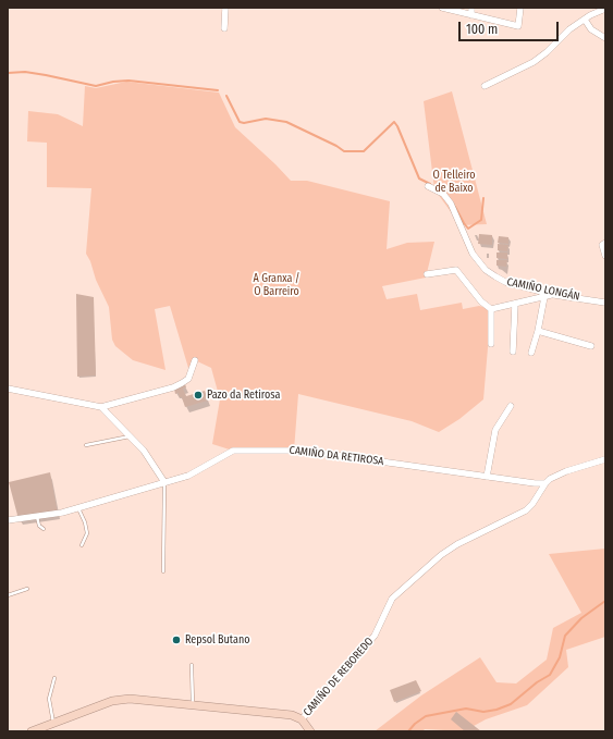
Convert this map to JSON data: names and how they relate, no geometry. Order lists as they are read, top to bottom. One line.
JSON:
{"streets":{"street":["CAMIÑO LONGÁN","CAMIÑO DA RETIROSA","CAMIÑO DE REBOREDO"]},"crossings":[["CAMIÑO DA RETIROSA","CAMIÑO DE REBOREDO"]],"parks":["O Telleiro de Baixo","A Granxa / O Barreiro"],"places":["Pazo da Retirosa","Repsol Butano"],"scale_bar":"100 m"}
